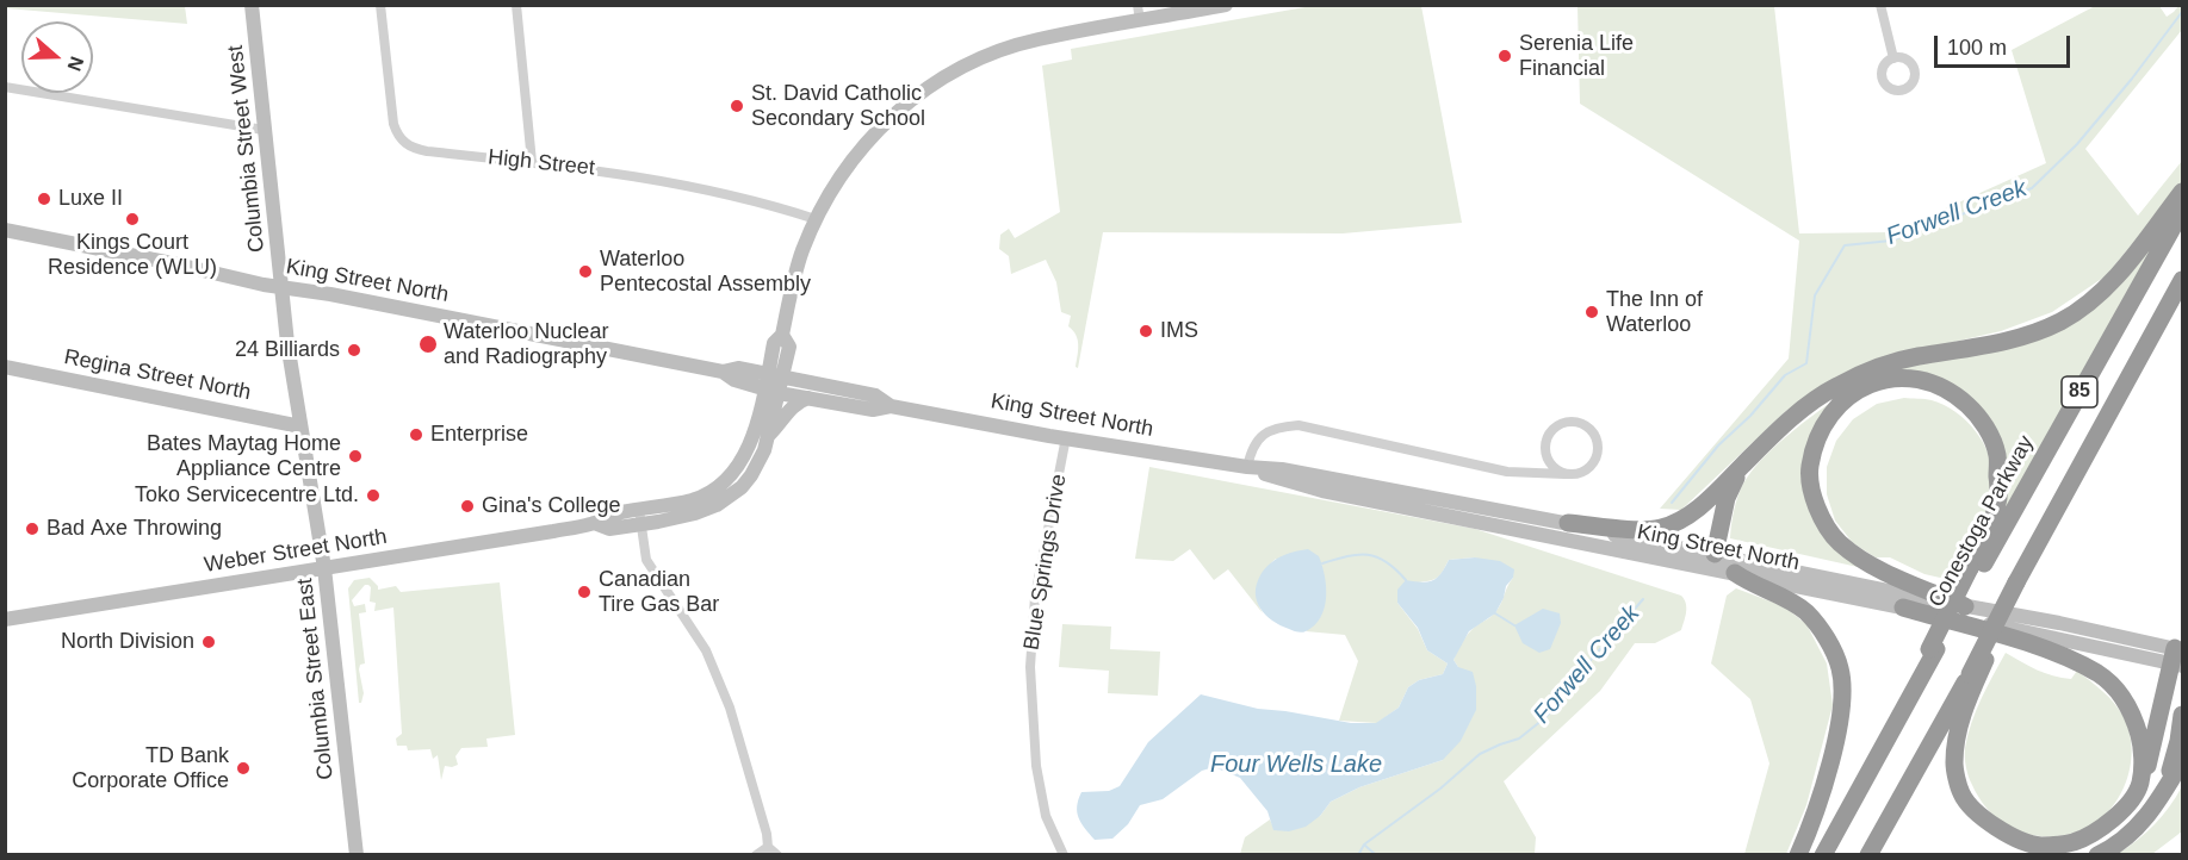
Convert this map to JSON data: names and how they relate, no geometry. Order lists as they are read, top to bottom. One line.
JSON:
{"streets":{"highway":["85","Conestoga Parkway"],"main road":["Columbia Street West","King Street North","Regina Street North","Weber Street North","Columbia Street East"],"street":["High Street","Blue Springs Drive"]},"crossings":[["Columbia Street West","King Street North"],["Columbia Street West","Columbia Street East"],["High Street","Weber Street North"],["King Street North","Weber Street North"],["King Street North","Blue Springs Drive"],["King Street North","Columbia Street East"],["Regina Street North","Columbia Street East"],["Weber Street North","Columbia Street East"]],"water":["Forwell Creek","Four Wells Lake"],"places":["Serenia Life Financial","St. David Catholic Secondary School","Luxe II","Kings Court Residence (WLU)","Waterloo Pentecostal Assembly","The Inn of Waterloo","IMS","Waterloo Nuclear and Radiography","24 Billiards","Enterprise","Bates Maytag Home Appliance Centre","Toko Servicecentre Ltd.","Gina's College","Bad Axe Throwing","Canadian Tire Gas Bar","North Division","TD Bank Corporate Office"],"scale_bar":"100 m","north":"right"}
